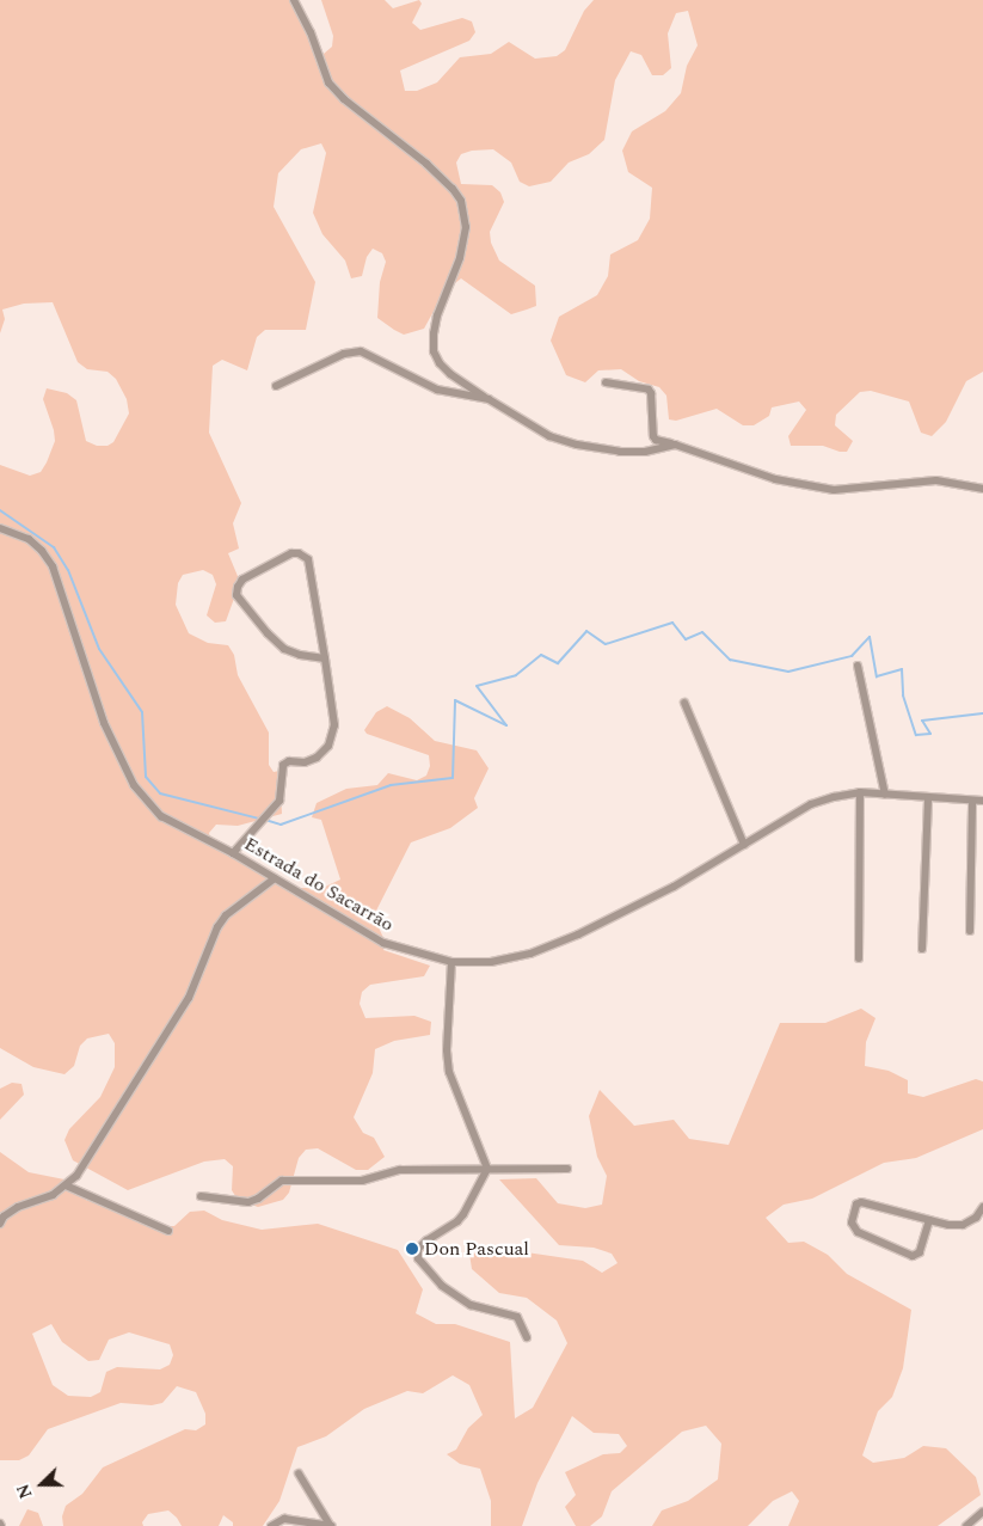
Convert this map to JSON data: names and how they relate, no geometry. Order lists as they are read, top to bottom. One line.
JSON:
{"streets":{"street":["Estrada do Sacarrão"]},"places":["Don Pascual"],"north":"left"}
